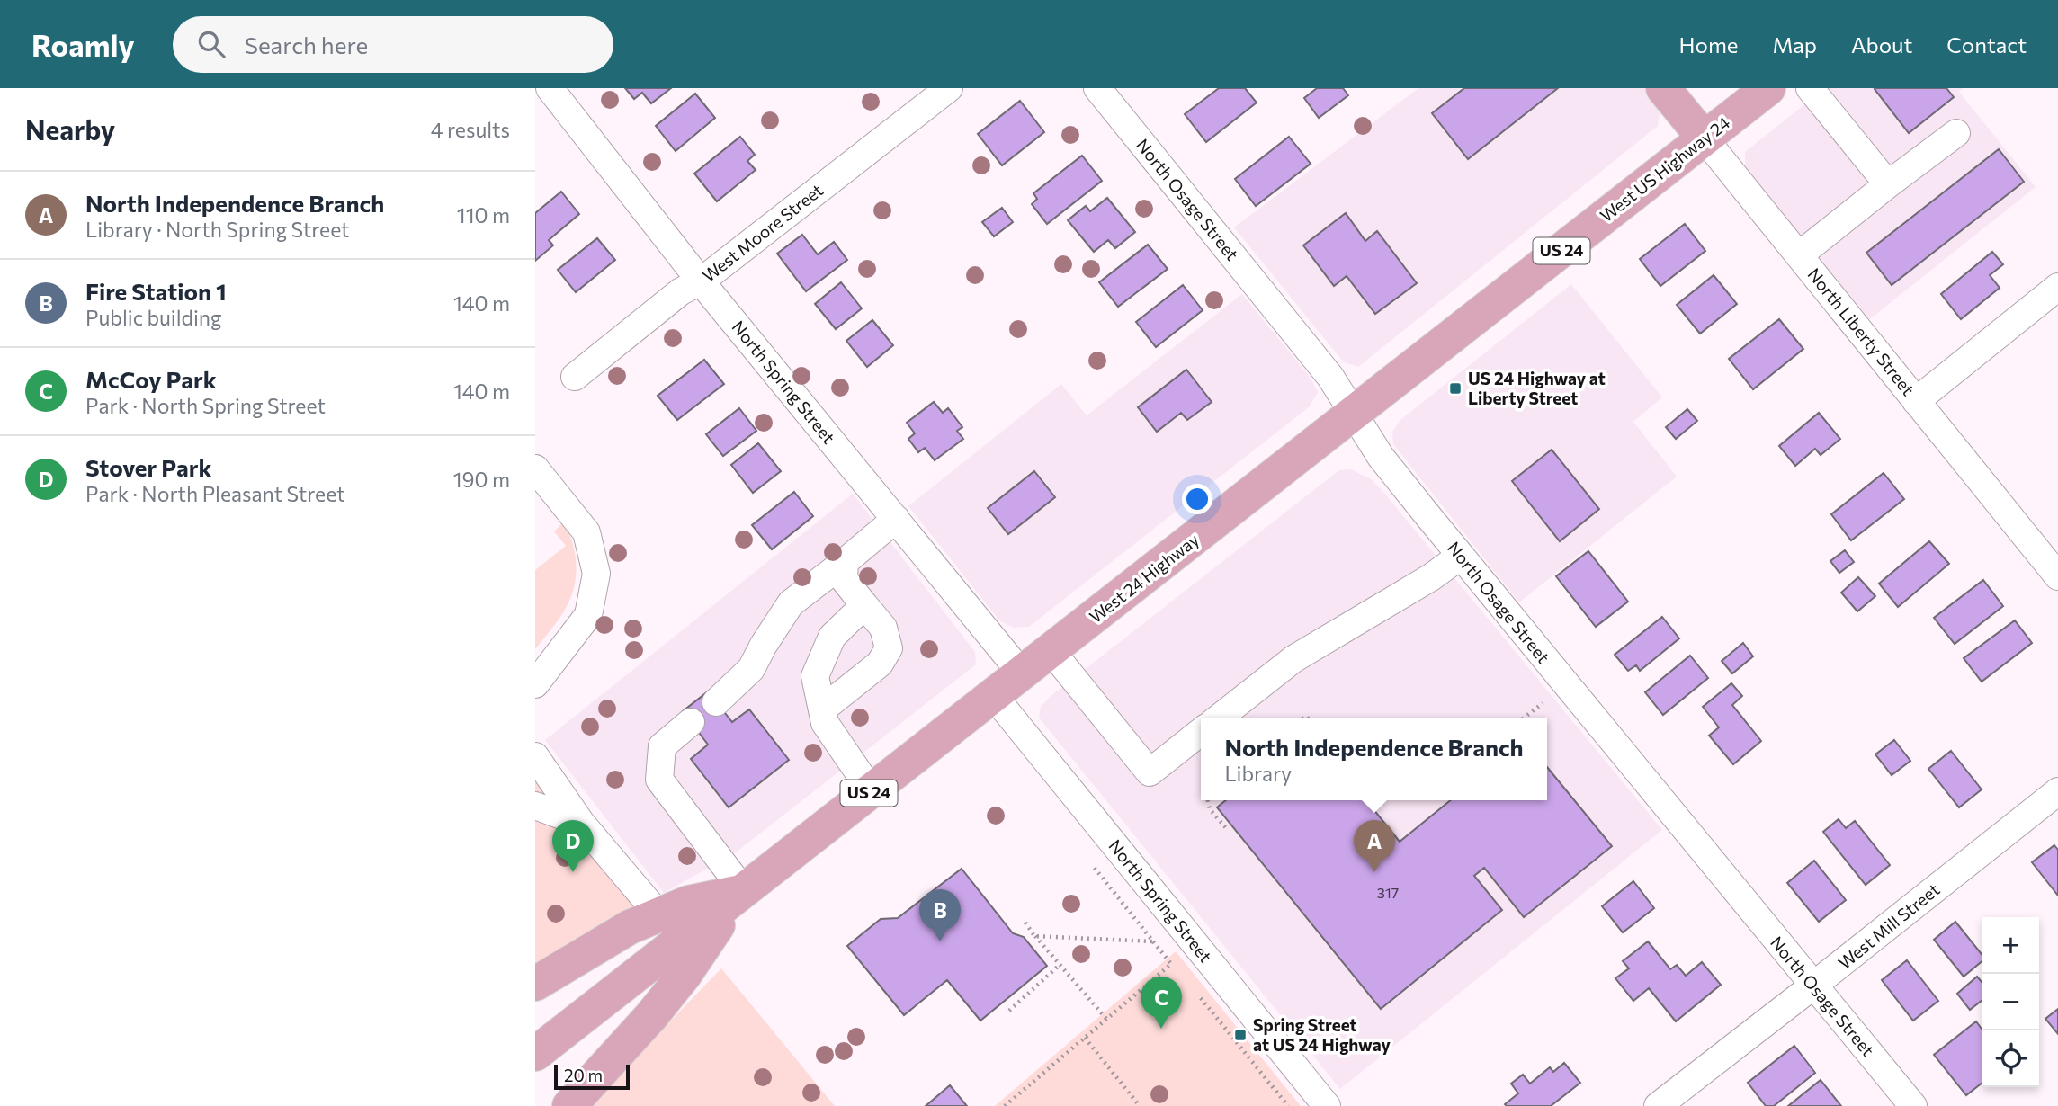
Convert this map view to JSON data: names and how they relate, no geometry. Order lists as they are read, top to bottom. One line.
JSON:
{"streets":{"main road":["West US Highway 24","US 24","North Liberty Street","West 24 Highway"],"street":["North Osage Street","West Moore Street","North Spring Street","West Mill Street"]},"crossings":[["West US Highway 24","North Osage Street"],["West US Highway 24","North Liberty Street"],["West US Highway 24","West 24 Highway"],["North Osage Street","West 24 Highway"],["North Osage Street","West Mill Street"],["West Moore Street","North Spring Street"],["US 24","North Spring Street"],["US 24","West 24 Highway"],["North Spring Street","West 24 Highway"]],"places":{"transit":["US 24 Highway at Liberty Street","Spring Street at US 24 Highway"]},"house_numbers":["317"],"scale_bar":"20 m","page":{"header":"Roamly","search":"Search here","nav":["Home","Map","About","Contact"],"heading":["Nearby","4 results"],"list":[{"mark":"A","name":"North Independence Branch","note":"Library · North Spring Street","value":"110 m"},{"mark":"B","name":"Fire Station 1","note":"Public building","value":"140 m"},{"mark":"C","name":"McCoy Park","note":"Park · North Spring Street","value":"140 m"},{"mark":"D","name":"Stover Park","note":"Park · North Pleasant Street","value":"190 m"}],"popup":["North Independence Branch","Library"],"pins":["A","D","B","C"],"map_buttons":["+","−"],"scale":"20 m"}}
